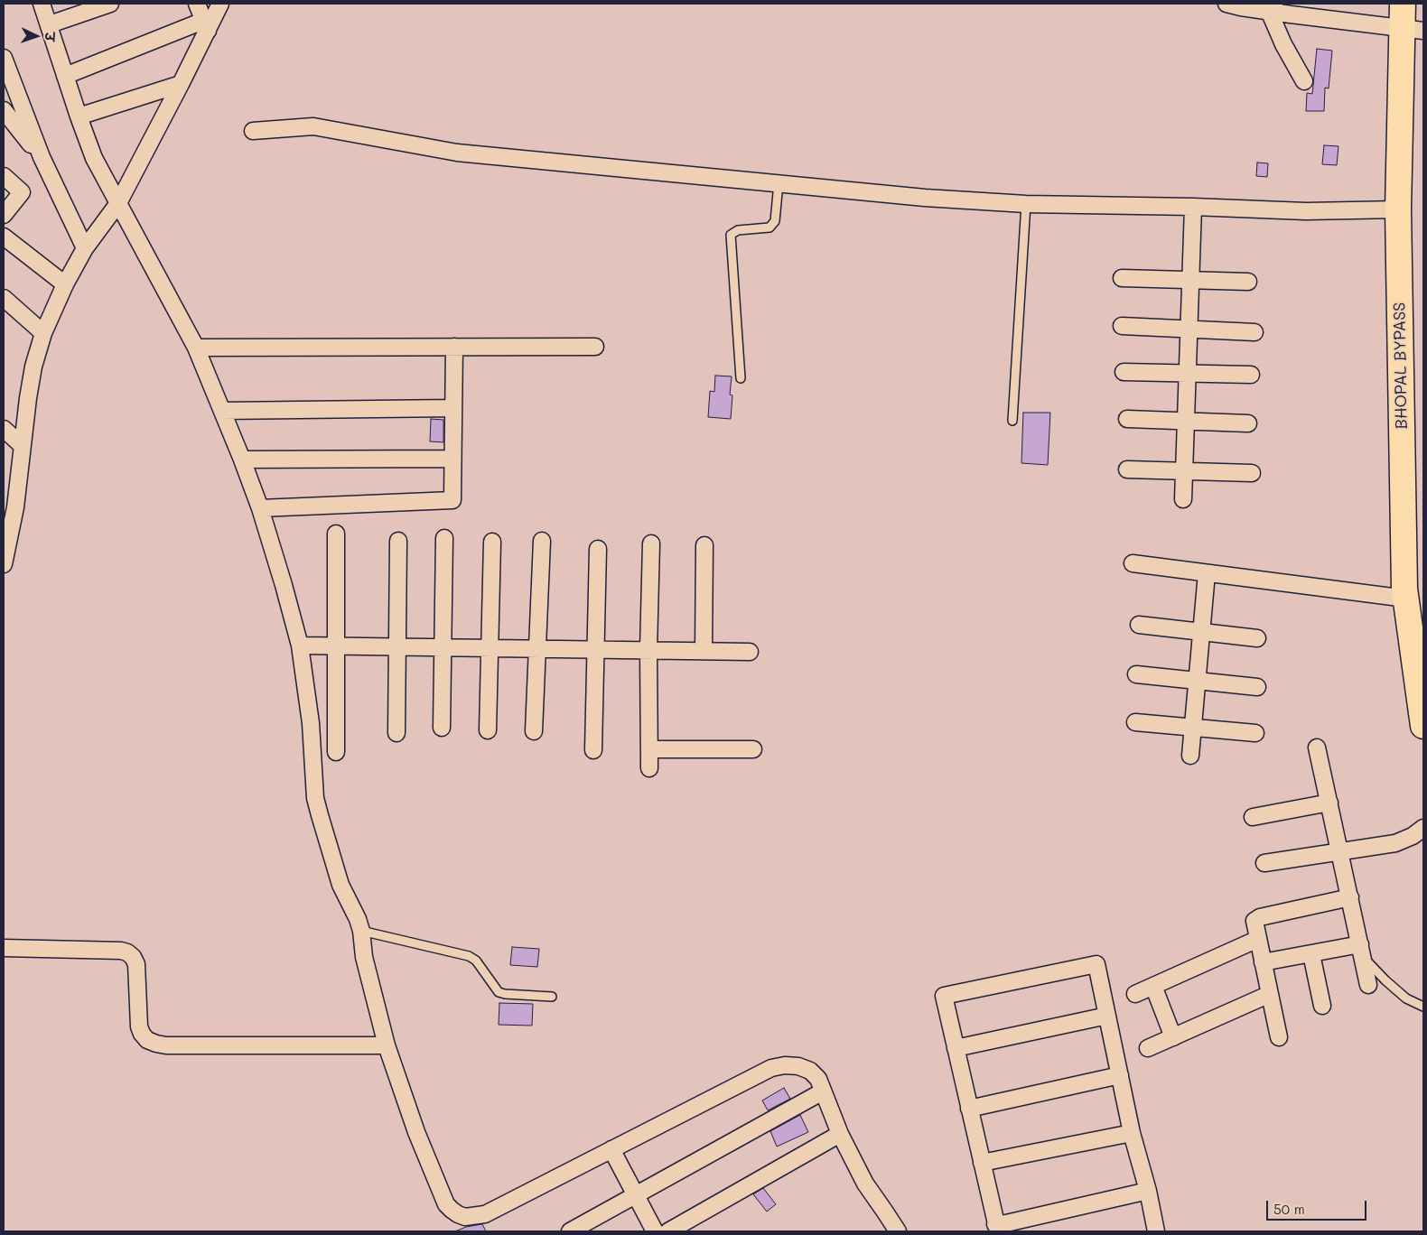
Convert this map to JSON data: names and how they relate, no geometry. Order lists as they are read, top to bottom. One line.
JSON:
{"streets":{"highway":["BHOPAL BYPASS"]},"scale_bar":"50 m","north":"right"}
